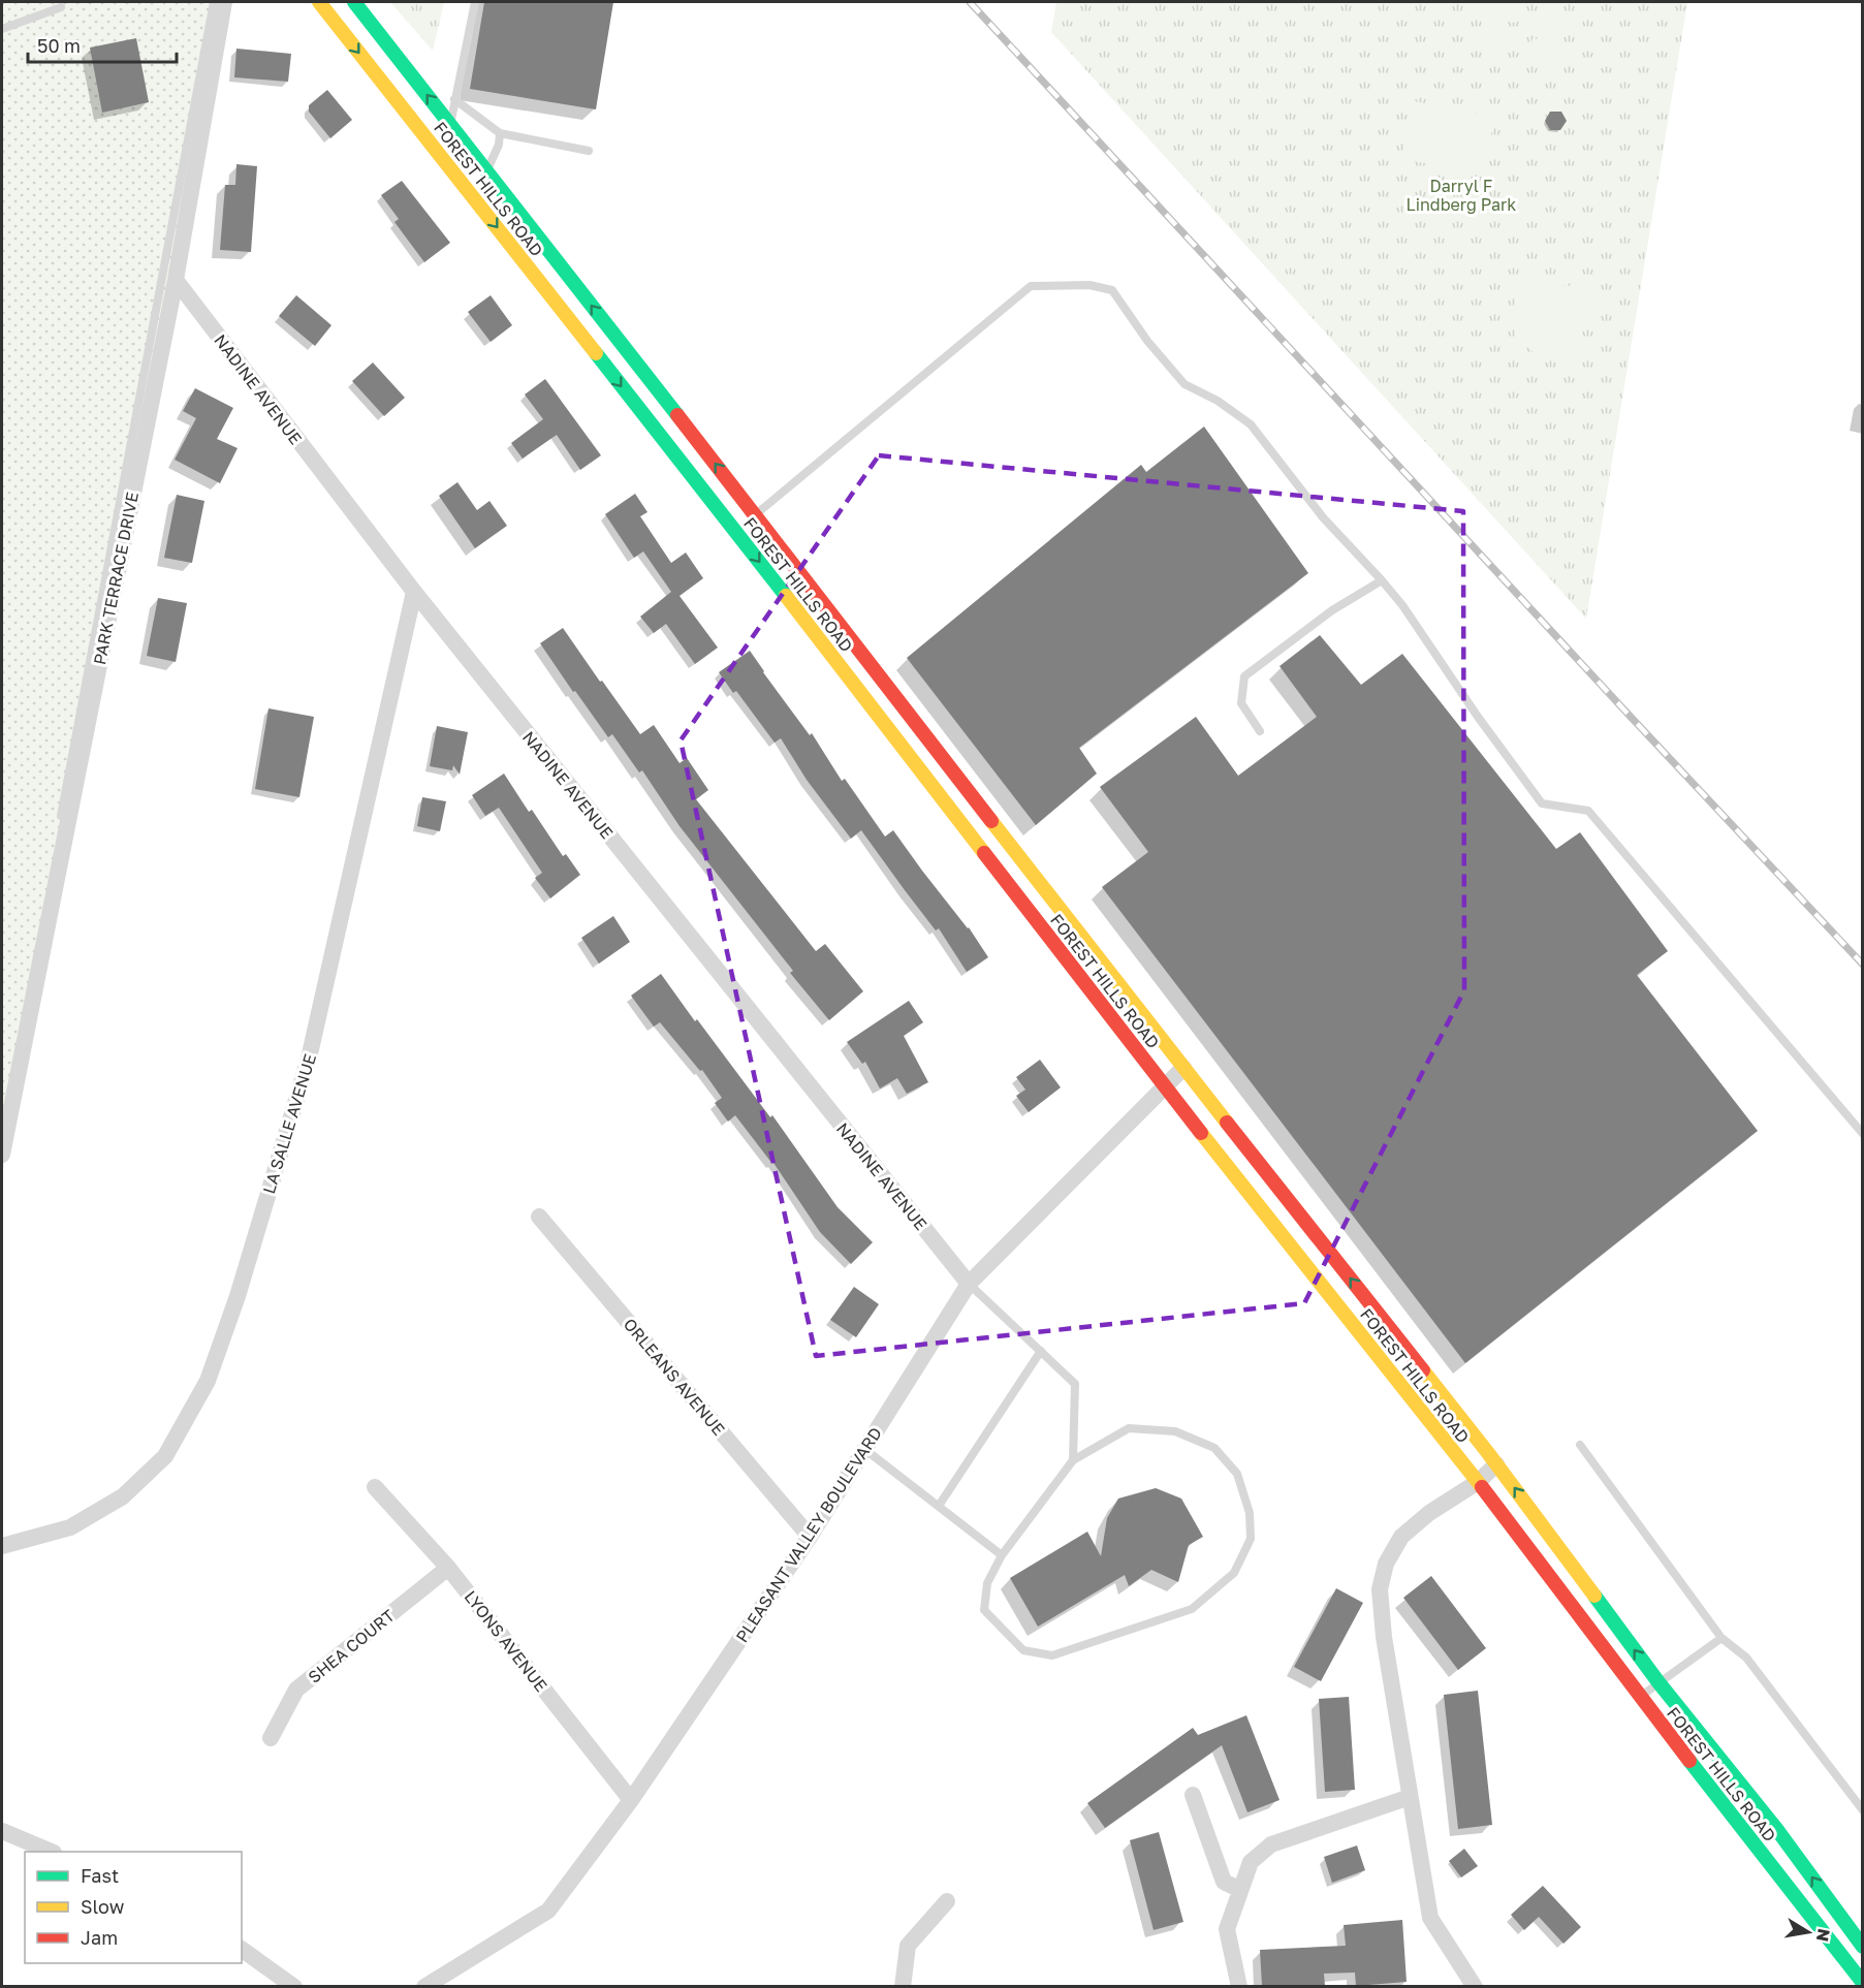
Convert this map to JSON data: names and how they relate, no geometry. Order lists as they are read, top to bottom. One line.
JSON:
{"streets":{"street":["FOREST HILLS ROAD","NADINE AVENUE","PARK TERRACE DRIVE","LA SALLE AVENUE","ORLEANS AVENUE","PLEASANT VALLEY BOULEVARD","LYONS AVENUE","SHEA COURT"]},"crossings":[["FOREST HILLS ROAD","PLEASANT VALLEY BOULEVARD"],["NADINE AVENUE","PARK TERRACE DRIVE"],["NADINE AVENUE","LA SALLE AVENUE"],["NADINE AVENUE","PLEASANT VALLEY BOULEVARD"],["ORLEANS AVENUE","PLEASANT VALLEY BOULEVARD"],["PLEASANT VALLEY BOULEVARD","LYONS AVENUE"],["LYONS AVENUE","SHEA COURT"]],"parks":["Darryl F Lindberg Park"],"legend":["Fast","Slow","Jam"],"scale_bar":"50 m","north":"right"}
